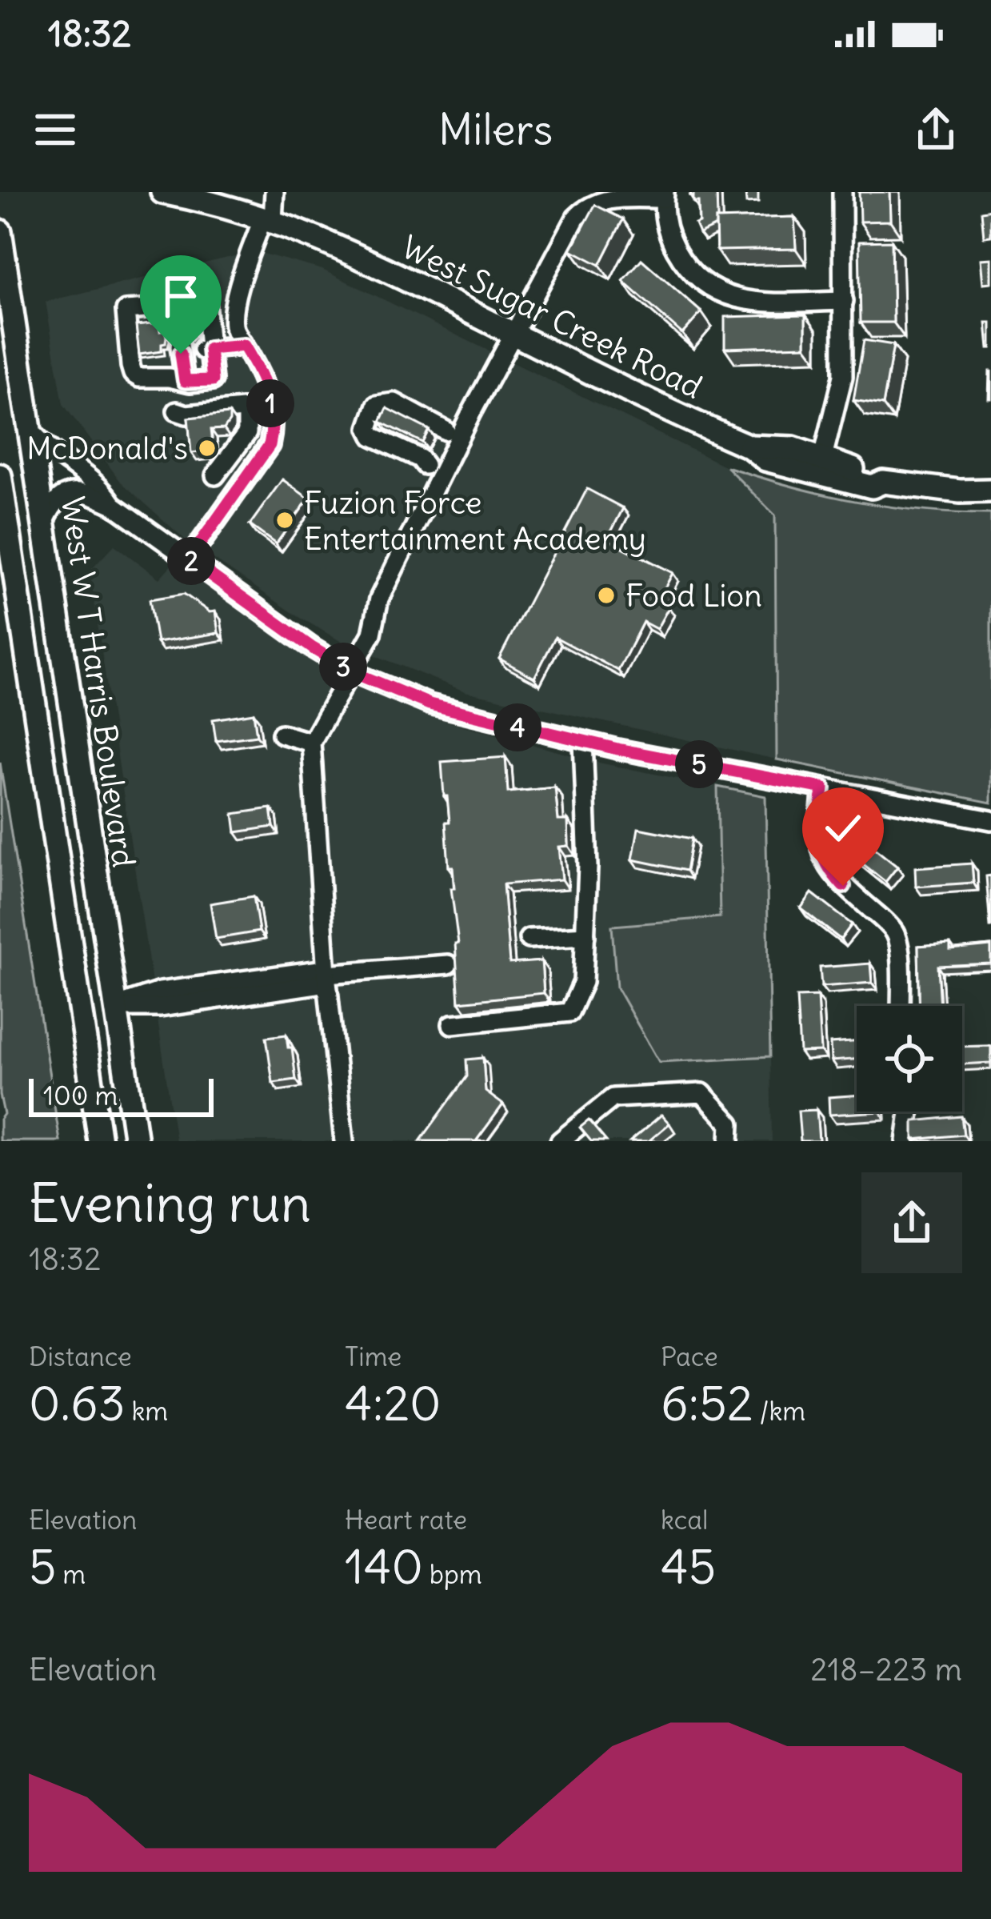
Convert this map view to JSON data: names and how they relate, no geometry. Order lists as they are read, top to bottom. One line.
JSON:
{"streets":{"main road":["West Sugar Creek Road","West W T Harris Boulevard"]},"places":["McDonald's","Fuzion Force Entertainment Academy","Food Lion"],"scale_bar":"100 m","page":{"status":"18:32","header":"Milers","pins":["1","2","3","4","5"],"scale":"100 m","heading":["Evening run","18:32"],"stats":[["Distance","0.63 km"],["Time","4:20"],["Pace","6:52 /km"],["Elevation","5 m"],["Heart rate","140 bpm"],["kcal","45"]],"chart":["Elevation","218–223 m"]}}
